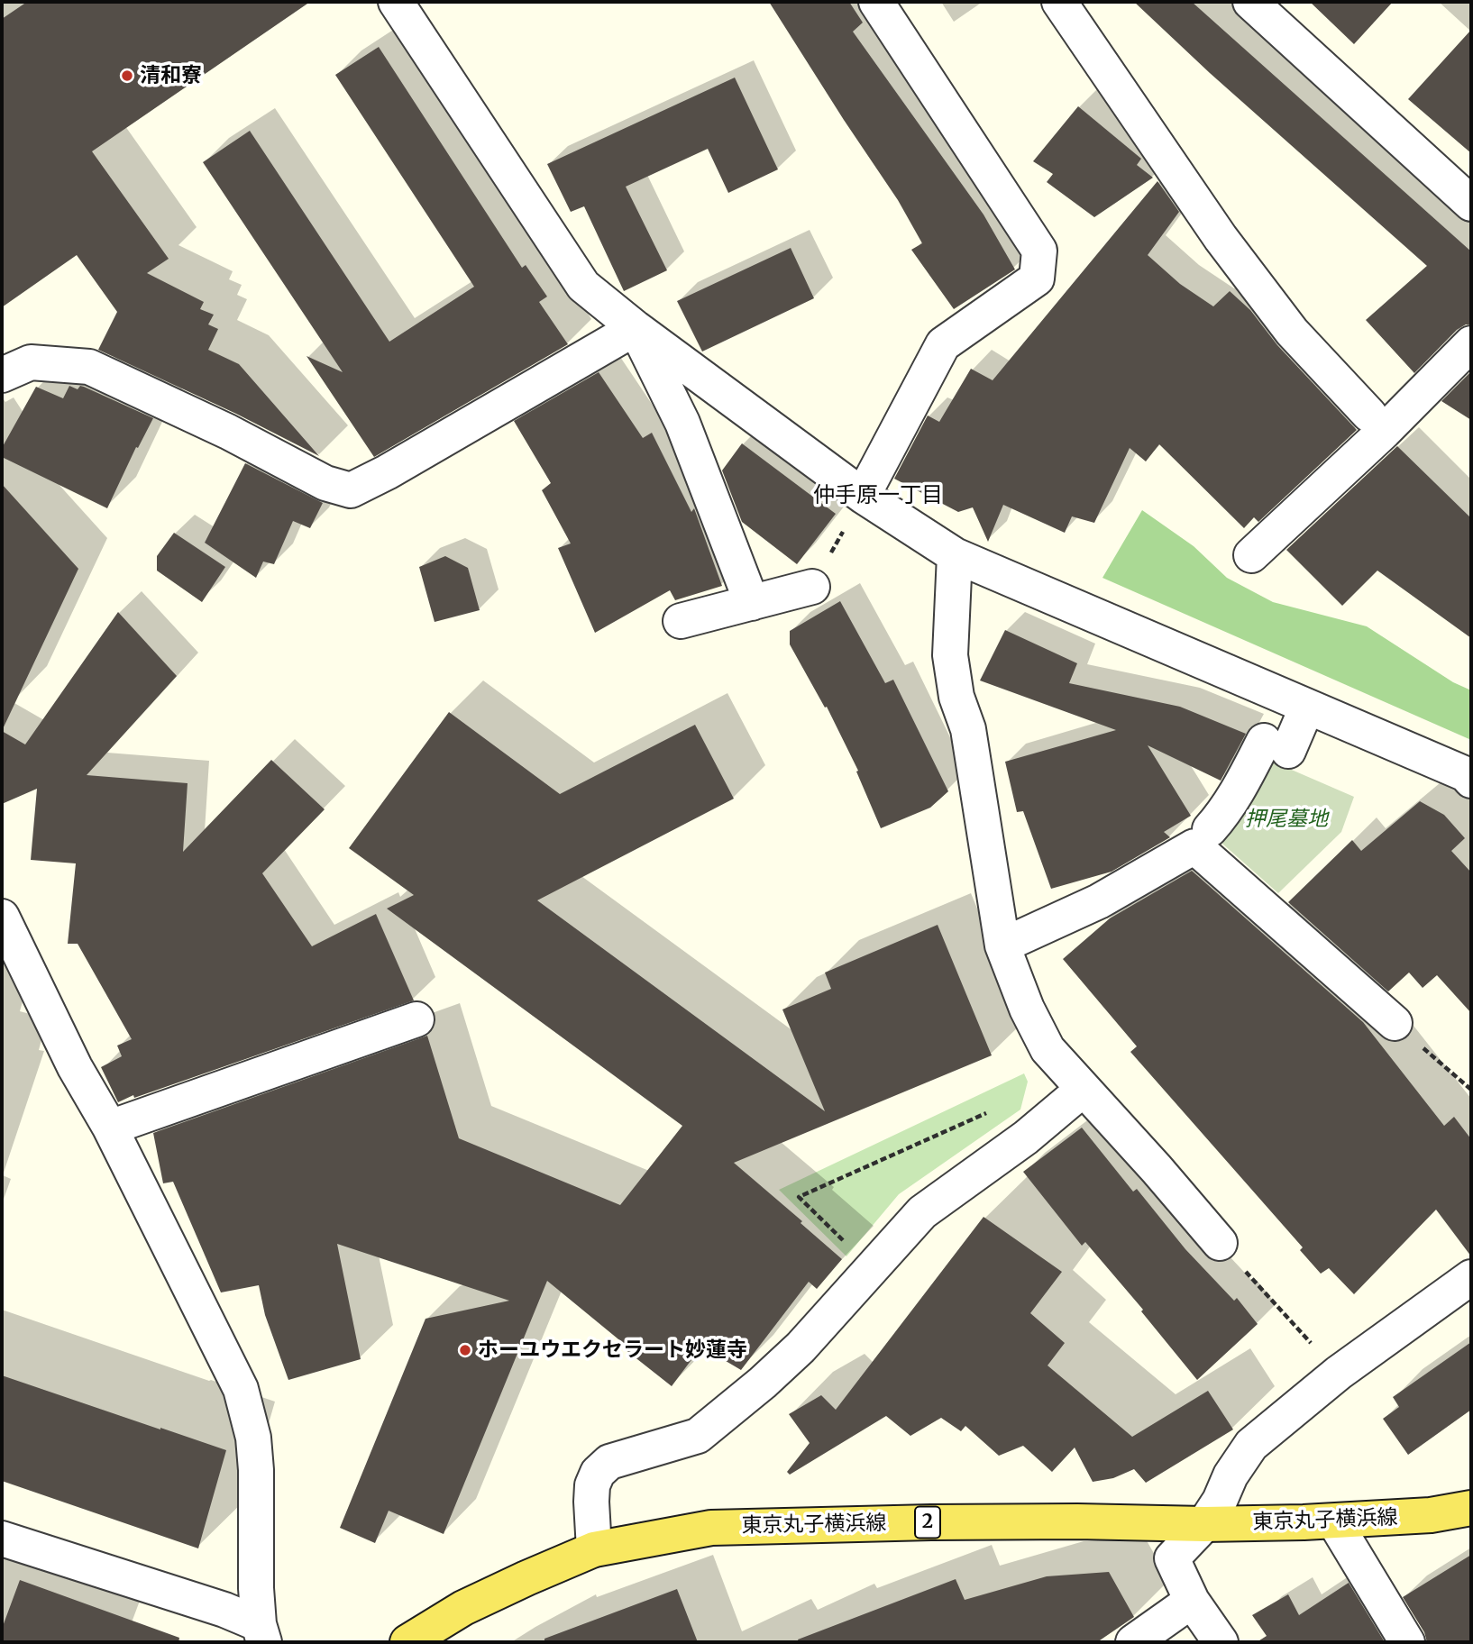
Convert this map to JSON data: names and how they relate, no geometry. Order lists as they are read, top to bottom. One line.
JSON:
{"streets":{"main road":["東京丸子横浜線","2"]},"districts":["仲手原一丁目"],"parks":["押尾墓地"],"places":["清和寮","ホーユウエクセラート妙蓮寺"]}
